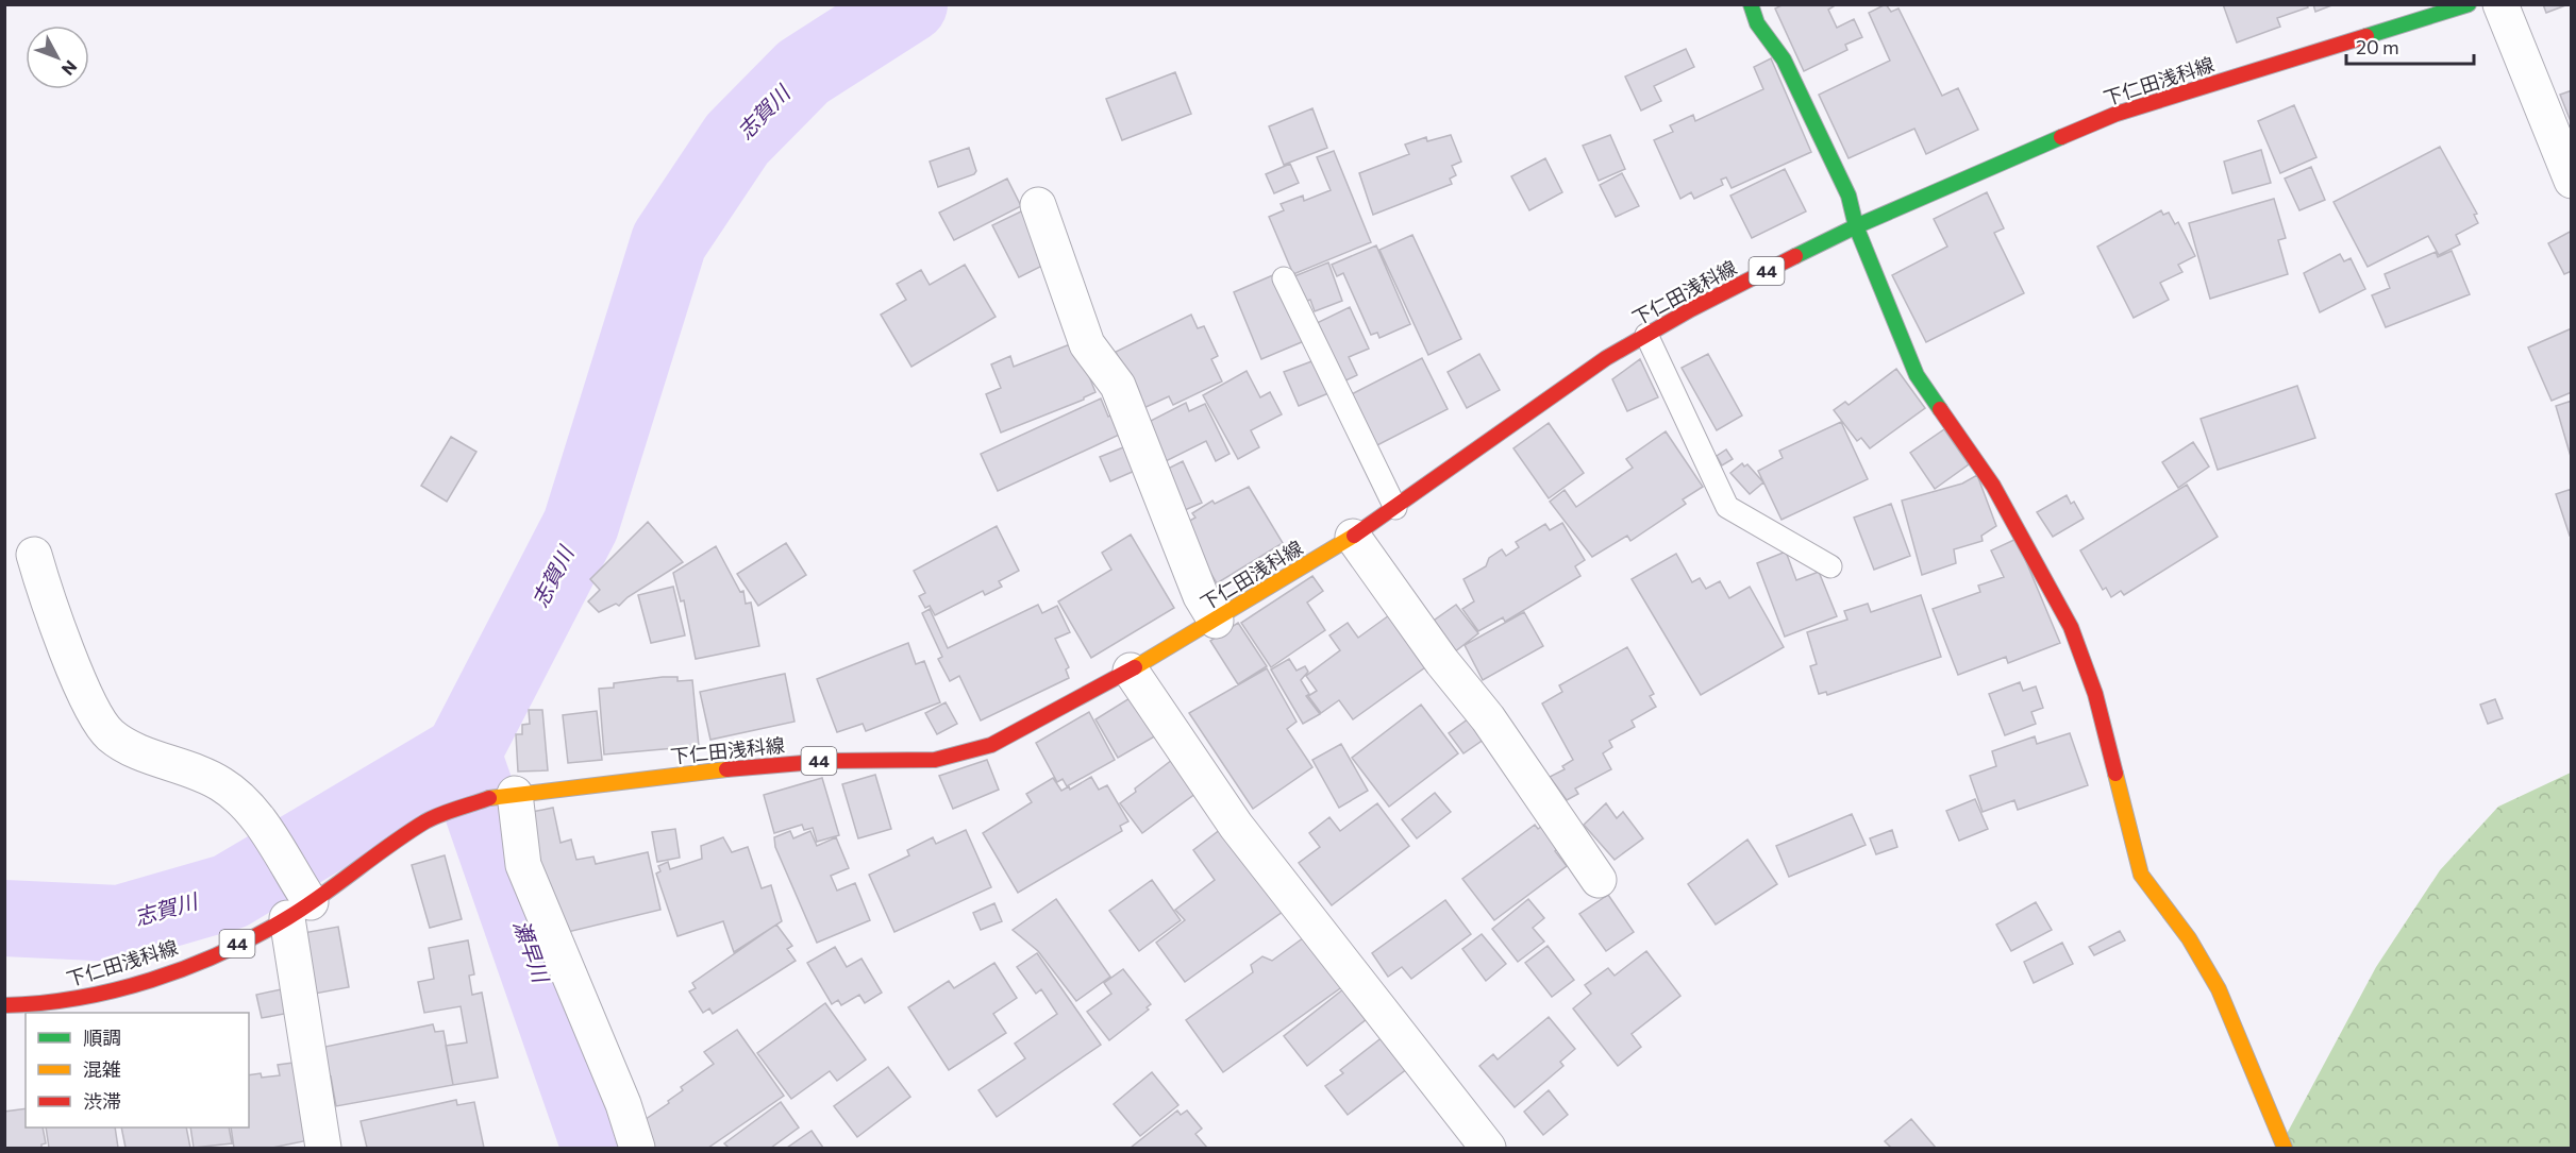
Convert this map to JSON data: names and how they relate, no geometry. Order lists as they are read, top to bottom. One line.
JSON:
{"streets":{"main road":["下仁田浅科線","44"]},"water":["志賀川","瀬早川"],"legend":["順調","混雑","渋滞"],"scale_bar":"20 m","north":"bottom right"}
